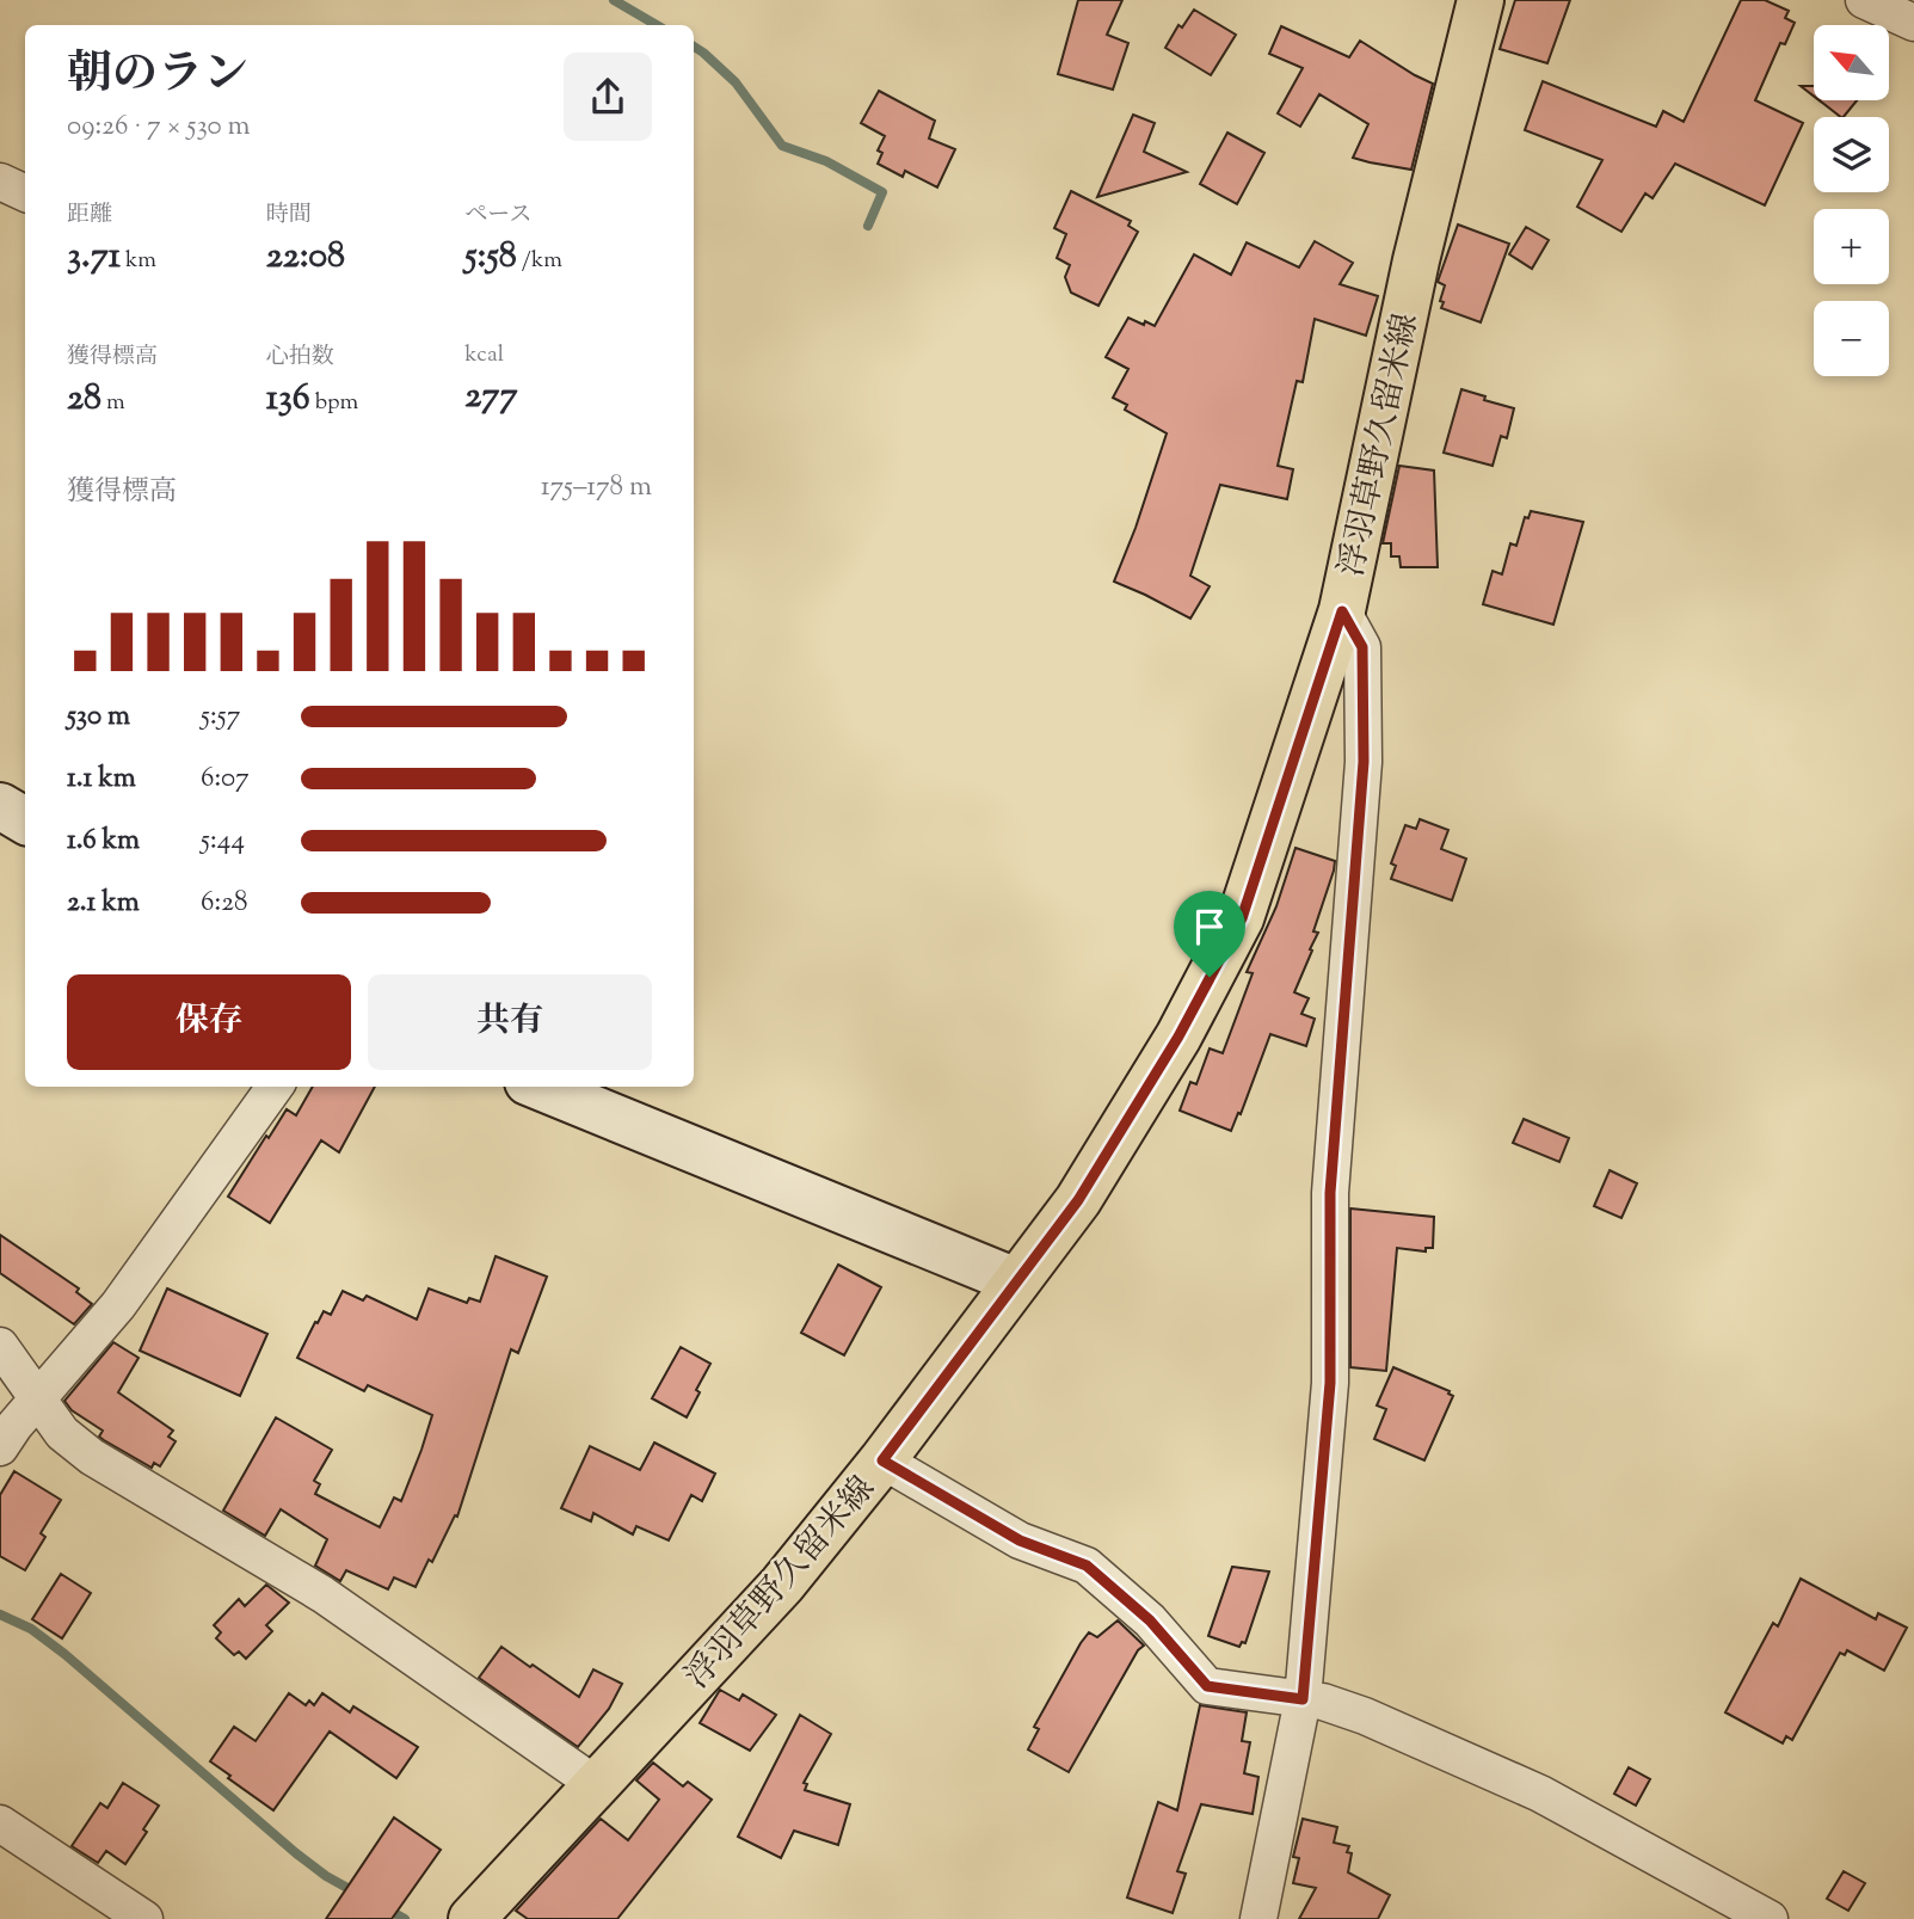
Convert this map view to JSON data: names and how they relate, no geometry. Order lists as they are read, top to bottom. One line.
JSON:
{"streets":{"main road":["浮羽草野久留米線"]},"north":"top left","page":{"map_buttons":["+","−"],"heading":["朝のラン","09:26 · 7 × 530 m"],"stats":[["距離","3.71 km"],["時間","22:08"],["ペース","5:58 /km"],["獲得標高","28 m"],["心拍数","136 bpm"],["kcal","277"]],"chart":["獲得標高","175–178 m"],"list":[{"name":"530 m","note":"5:57"},{"name":"1.1 km","note":"6:07"},{"name":"1.6 km","note":"5:44"},{"name":"2.1 km","note":"6:28"}],"buttons":["保存","共有"]}}
